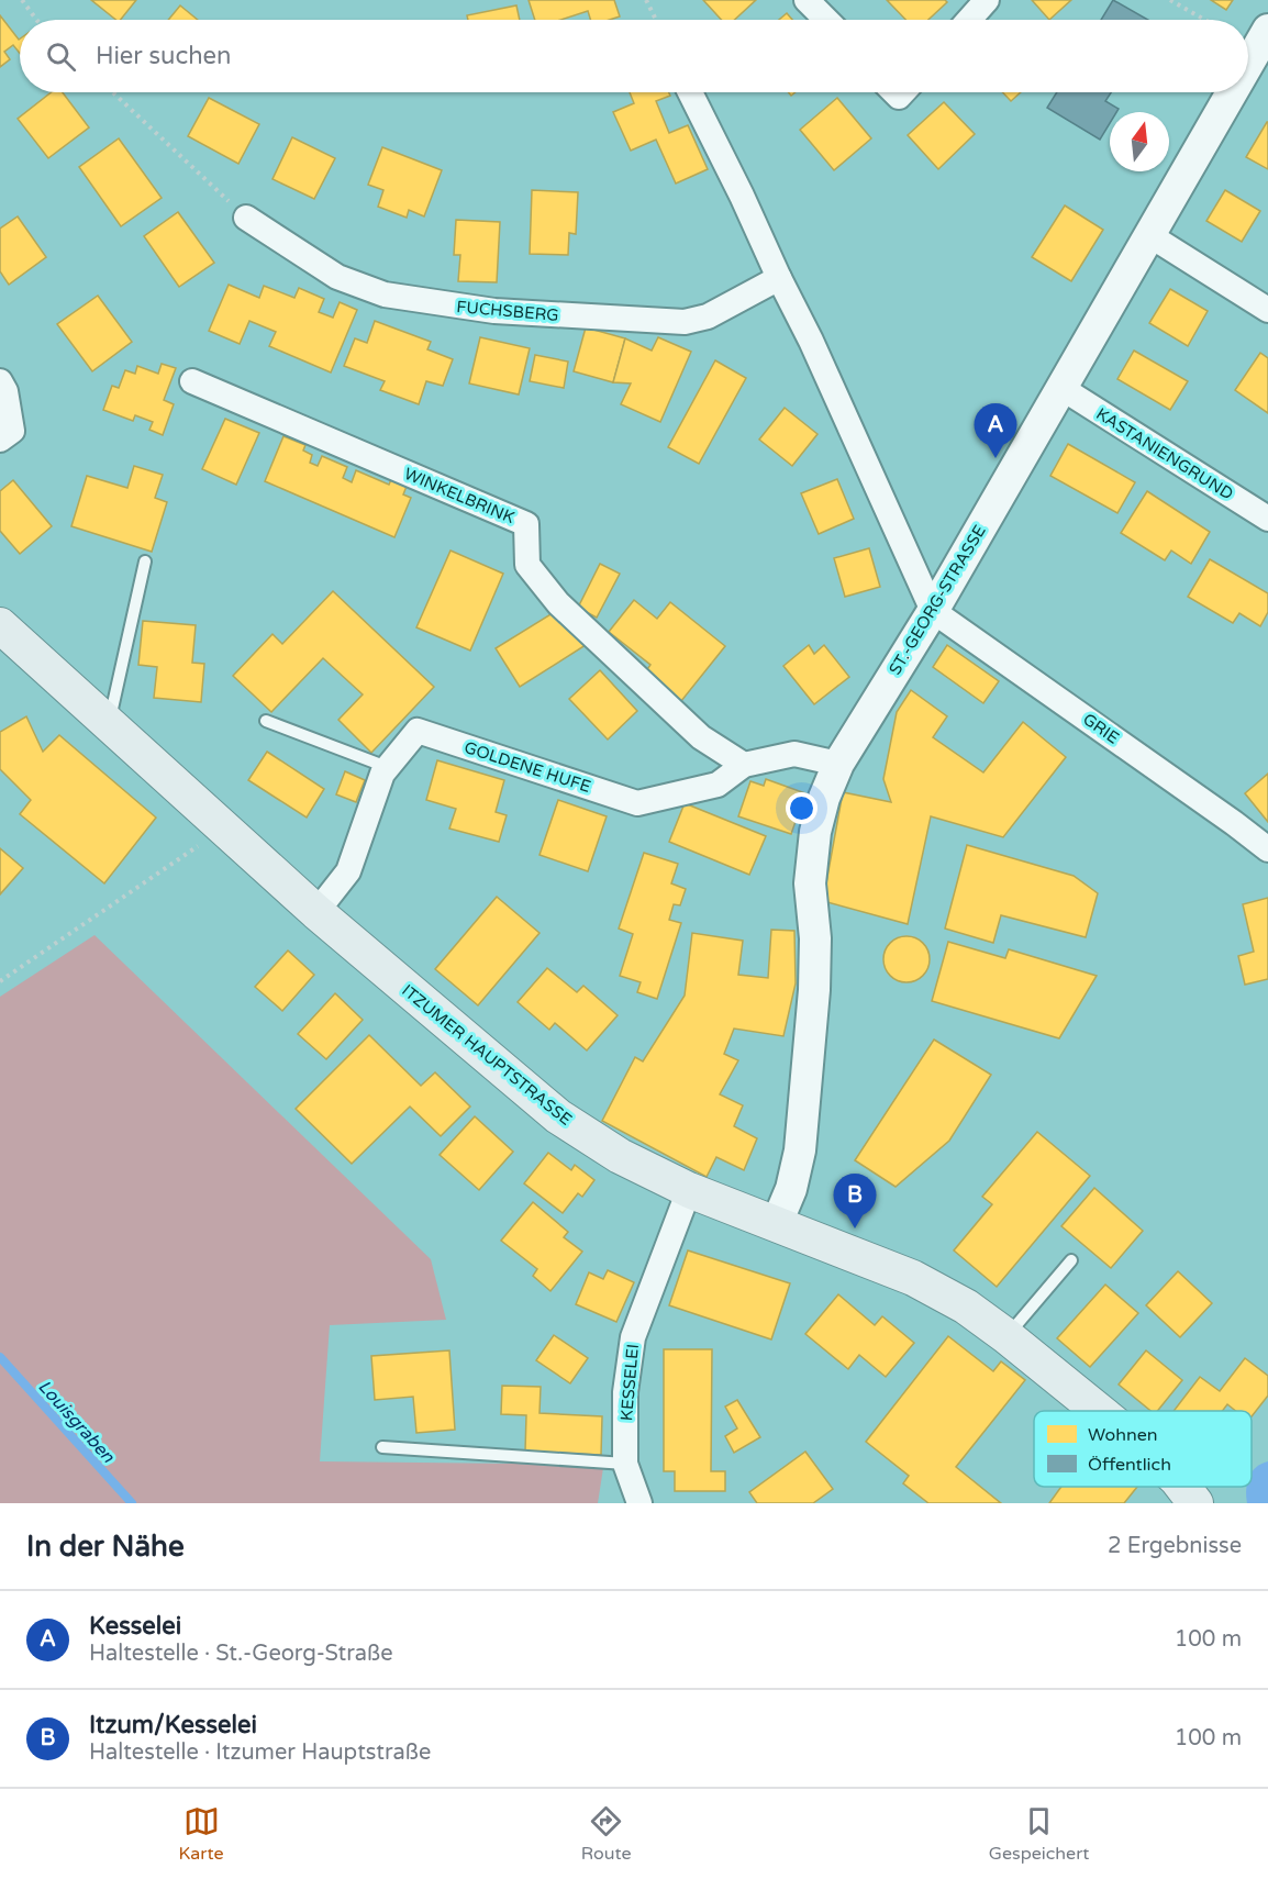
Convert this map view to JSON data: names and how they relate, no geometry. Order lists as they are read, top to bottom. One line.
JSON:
{"streets":{"main road":["ITZUMER HAUPTSTRASSE"],"street":["FUCHSBERG","KASTANIENGRUND","WINKELBRINK","ST.-GEORG-STRASSE","GRIE","GOLDENE HUFE","KESSELEI"]},"crossings":[["KASTANIENGRUND","ST.-GEORG-STRASSE"],["WINKELBRINK","GOLDENE HUFE"],["ST.-GEORG-STRASSE","GRIE"],["ST.-GEORG-STRASSE","GOLDENE HUFE"],["ST.-GEORG-STRASSE","ITZUMER HAUPTSTRASSE"],["GOLDENE HUFE","ITZUMER HAUPTSTRASSE"],["ITZUMER HAUPTSTRASSE","KESSELEI"]],"water":["Louisgraben"],"legend":["Wohnen","Öffentlich"],"north":"top","page":{"search":"Hier suchen","pins":["A","B"],"heading":["In der Nähe","2 Ergebnisse"],"list":[{"mark":"A","name":"Kesselei","note":"Haltestelle · St.-Georg-Straße","value":"100 m"},{"mark":"B","name":"Itzum/Kesselei","note":"Haltestelle · Itzumer Hauptstraße","value":"100 m"}],"nav":["Karte","Route","Gespeichert"]}}
